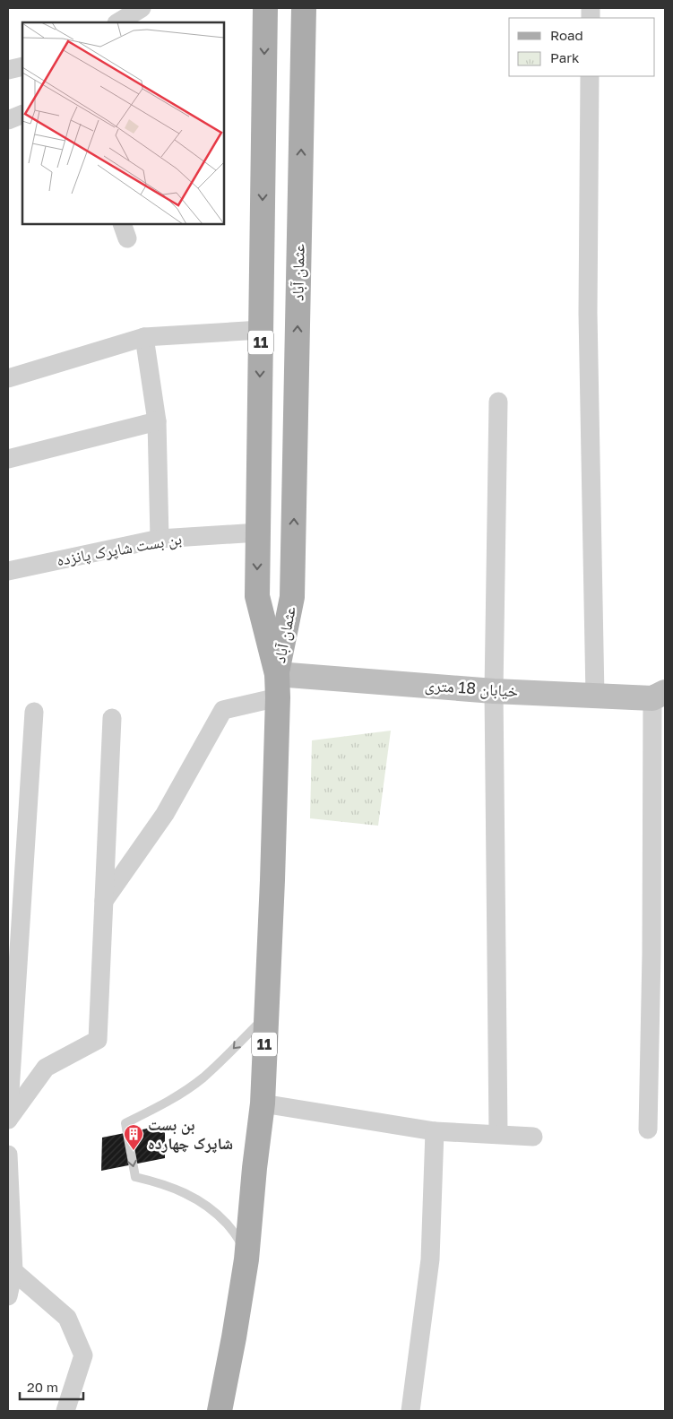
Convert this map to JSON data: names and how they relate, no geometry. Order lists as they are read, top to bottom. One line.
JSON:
{"streets":{"main road":["عثمان آباد","11"],"street":["بن بست شاپرک پانزده","خیابان 18 متری"]},"crossings":[["عثمان آباد","11"],["عثمان آباد","بن بست شاپرک پانزده"],["عثمان آباد","خیابان 18 متری"],["11","خیابان 18 متری"]],"places":{"building":["بن بست شاپرک چهارده"]},"legend":["Road","Park"],"scale_bar":"20 m"}
